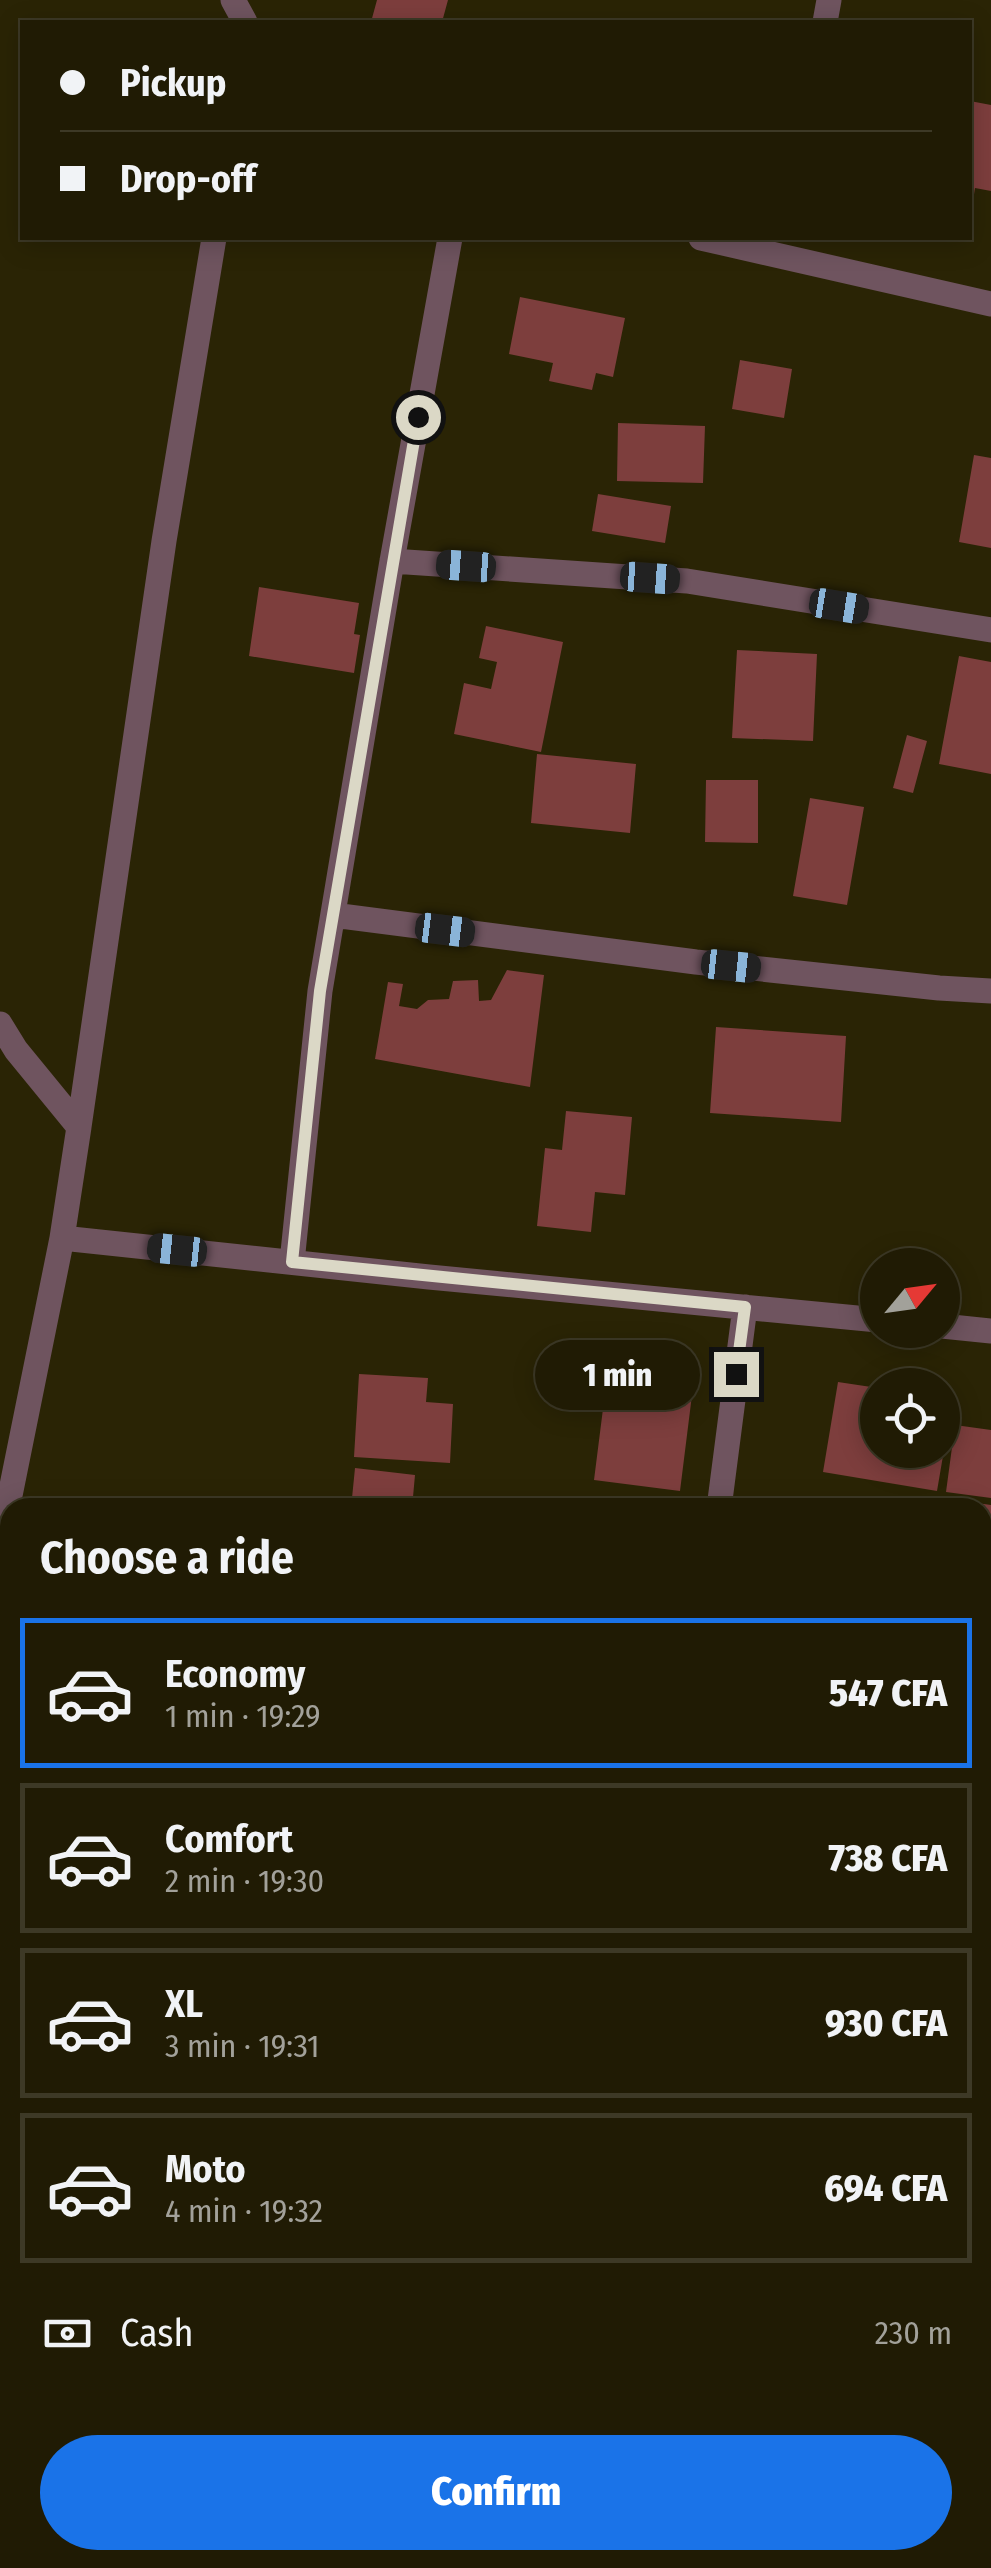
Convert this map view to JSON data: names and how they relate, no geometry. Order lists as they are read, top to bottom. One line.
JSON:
{"north":"top right","page":{"banner":["Pickup","Drop-off"],"bubble":"1 min","heading":"Choose a ride","list":[{"name":"Economy","note":"1 min · 19:29","value":"547 CFA"},{"name":"Comfort","note":"2 min · 19:30","value":"738 CFA"},{"name":"XL","note":"3 min · 19:31","value":"930 CFA"},{"name":"Moto","note":"4 min · 19:32","value":"694 CFA"}],"pay":["Cash","230 m"],"buttons":"Confirm"}}
